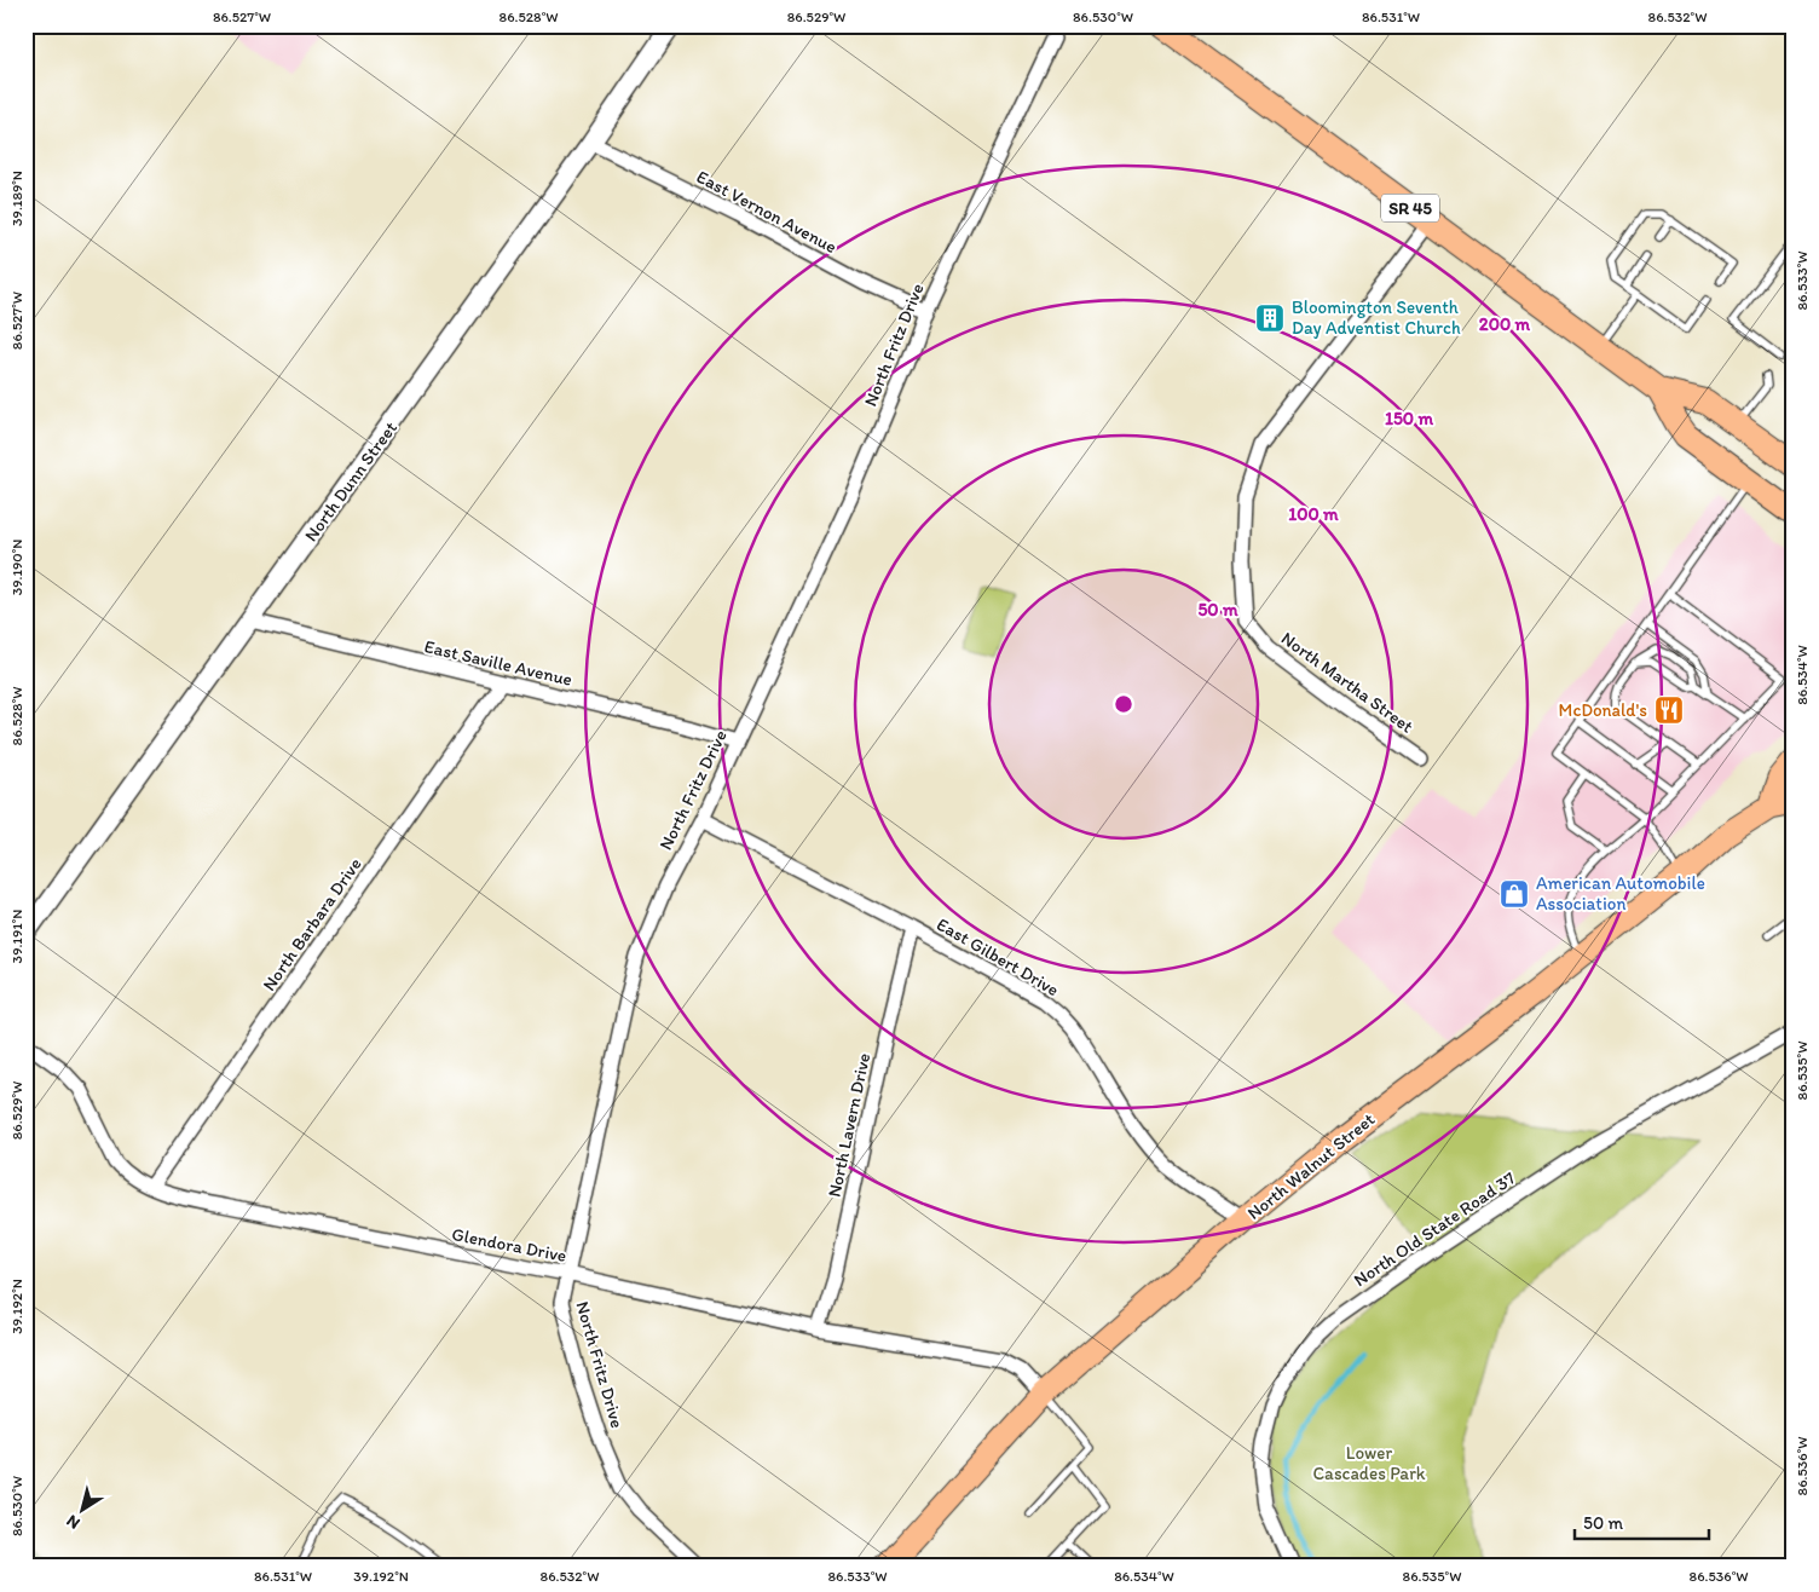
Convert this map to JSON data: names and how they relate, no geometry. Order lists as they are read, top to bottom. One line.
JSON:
{"streets":{"highway":["SR 45"],"main road":["North Walnut Street"],"street":["East Vernon Avenue","North Fritz Drive","North Dunn Street","East Saville Avenue","North Martha Street","North Barbara Drive","East Gilbert Drive","North Lavern Drive","North Old State Road 37","Glendora Drive"]},"crossings":[["SR 45","North Martha Street"],["East Vernon Avenue","North Fritz Drive"],["East Vernon Avenue","North Dunn Street"],["North Fritz Drive","East Saville Avenue"],["North Fritz Drive","East Gilbert Drive"],["North Fritz Drive","Glendora Drive"],["North Dunn Street","East Saville Avenue"],["East Saville Avenue","North Barbara Drive"],["North Barbara Drive","Glendora Drive"],["East Gilbert Drive","North Lavern Drive"],["East Gilbert Drive","North Walnut Street"],["North Lavern Drive","Glendora Drive"],["North Walnut Street","Glendora Drive"]],"parks":["Lower Cascades Park"],"places":{"building":["Bloomington Seventh Day Adventist Church"],"restaurant":["McDonald's"],"shop":["American Automobile Association"]},"scale_bar":"50 m","north":"bottom left","coordinates":["86.527°W","86.528°W","86.529°W","86.530°W","86.531°W","86.532°W","39.189°N","86.533°W","39.190°N","86.534°W","39.191°N","86.535°W","39.192°N","86.536°W"],"rings":["200 m","150 m","100 m","50 m"]}
